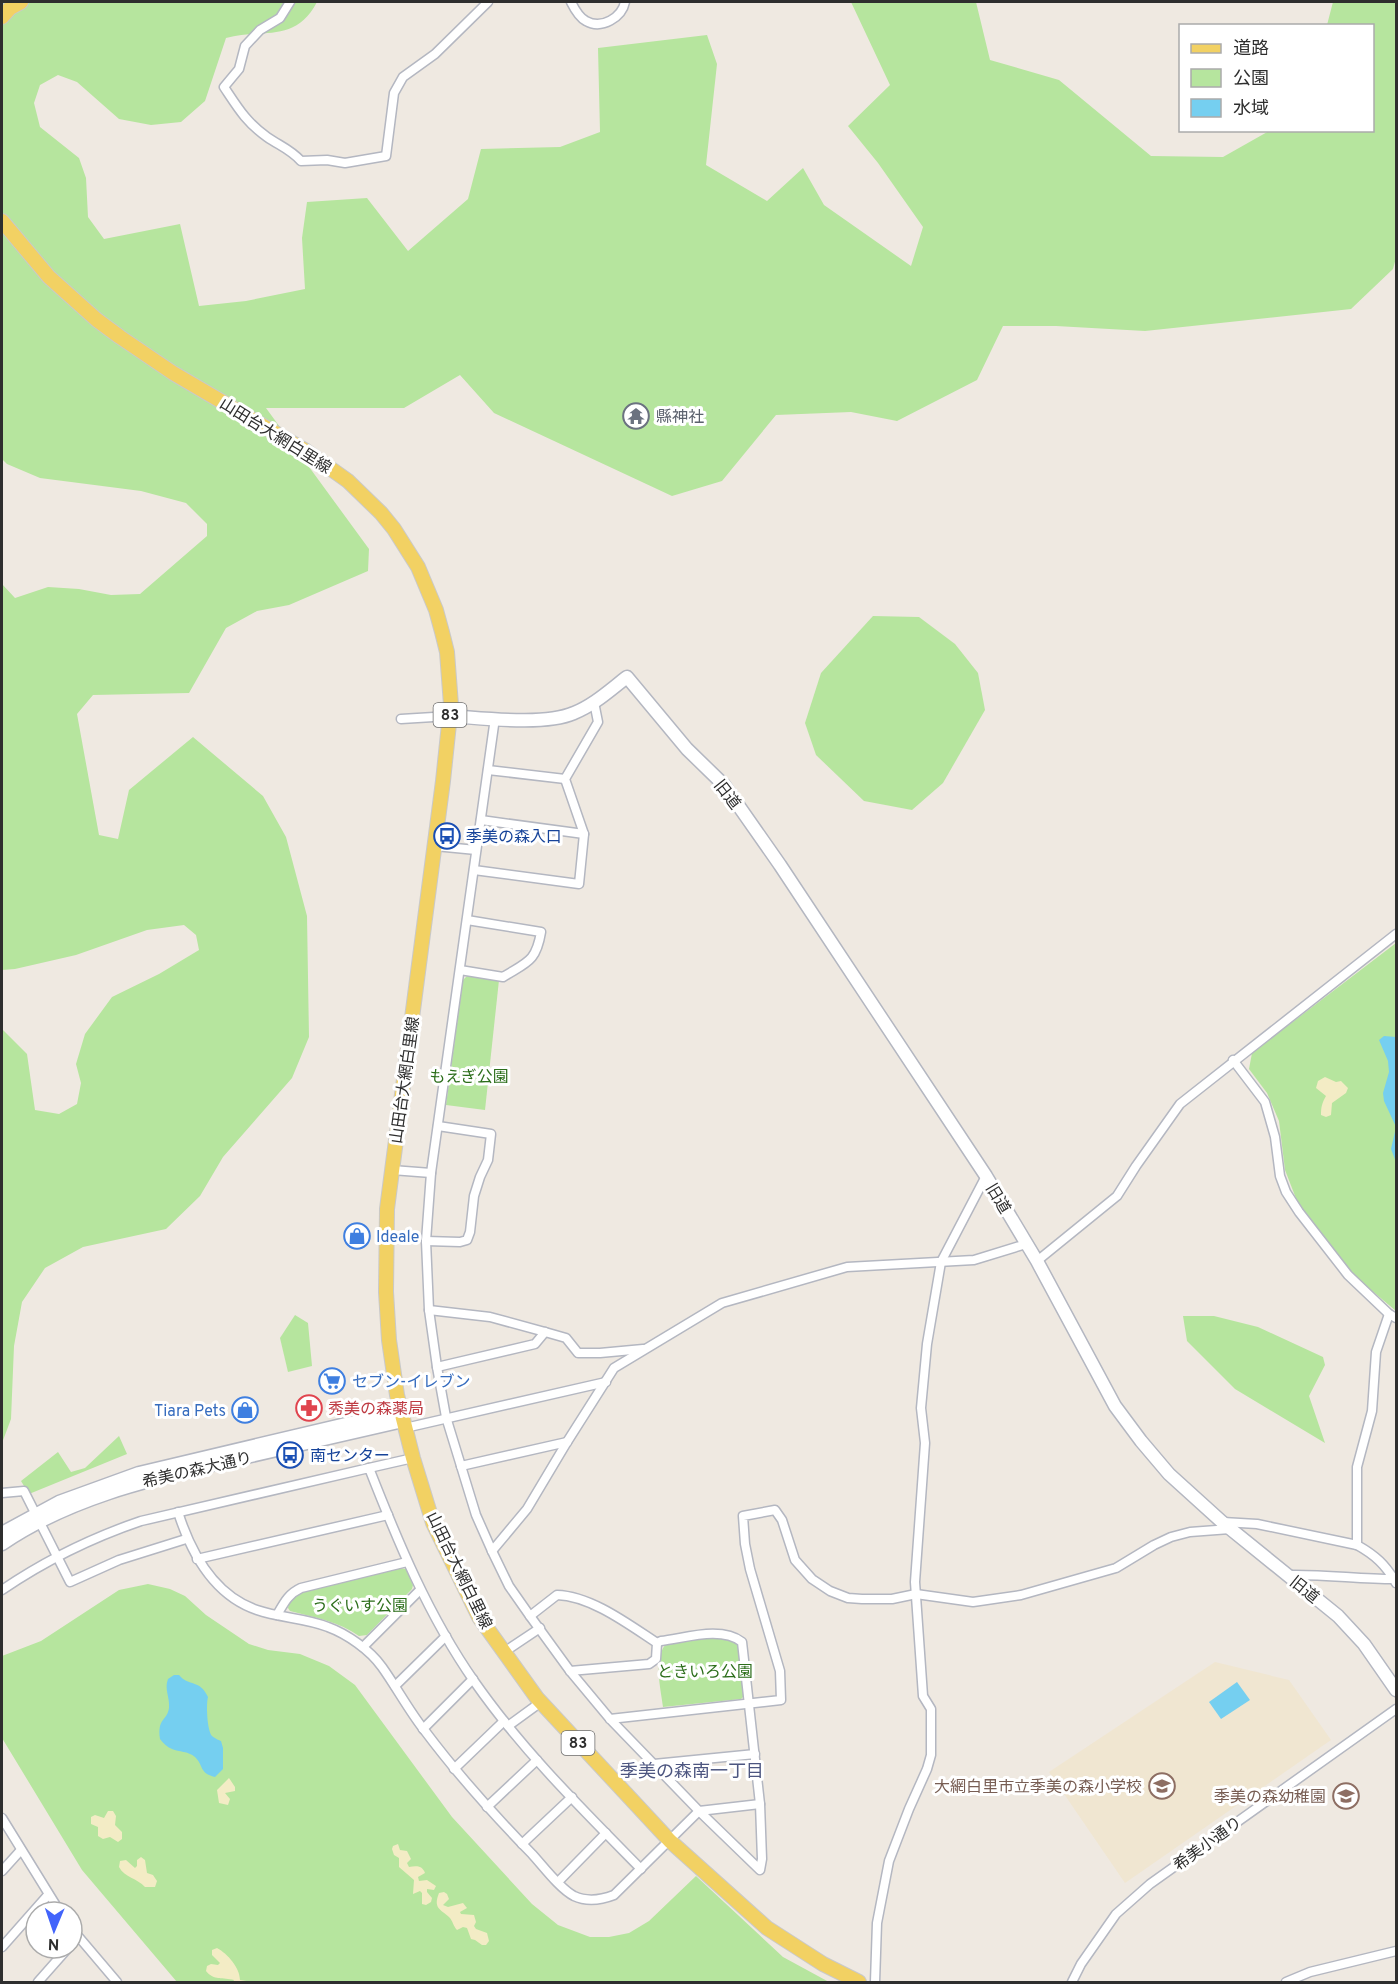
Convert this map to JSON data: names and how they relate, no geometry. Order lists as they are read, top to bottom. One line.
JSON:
{"streets":{"main road":["山田台大網白里線","83"],"street":["旧道","希美の森大通り","希美小通り"]},"crossings":[["山田台大網白里線","83"],["山田台大網白里線","希美の森大通り"],["83","旧道"]],"districts":["季美の森南一丁目"],"parks":["もえぎ公園","うぐいす公園","ときいろ公園"],"places":{"temple":["縣神社"],"bus stop":["季美の森入口","南センター"],"shop":["Ideale","Tiara Pets"],"supermarket":["セブン-イレブン"],"pharmacy":["秀美の森薬局"],"school or university":["大網白里市立季美の森小学校","季美の森幼稚園"]},"legend":["道路","公園","水域"],"north":"bottom"}
